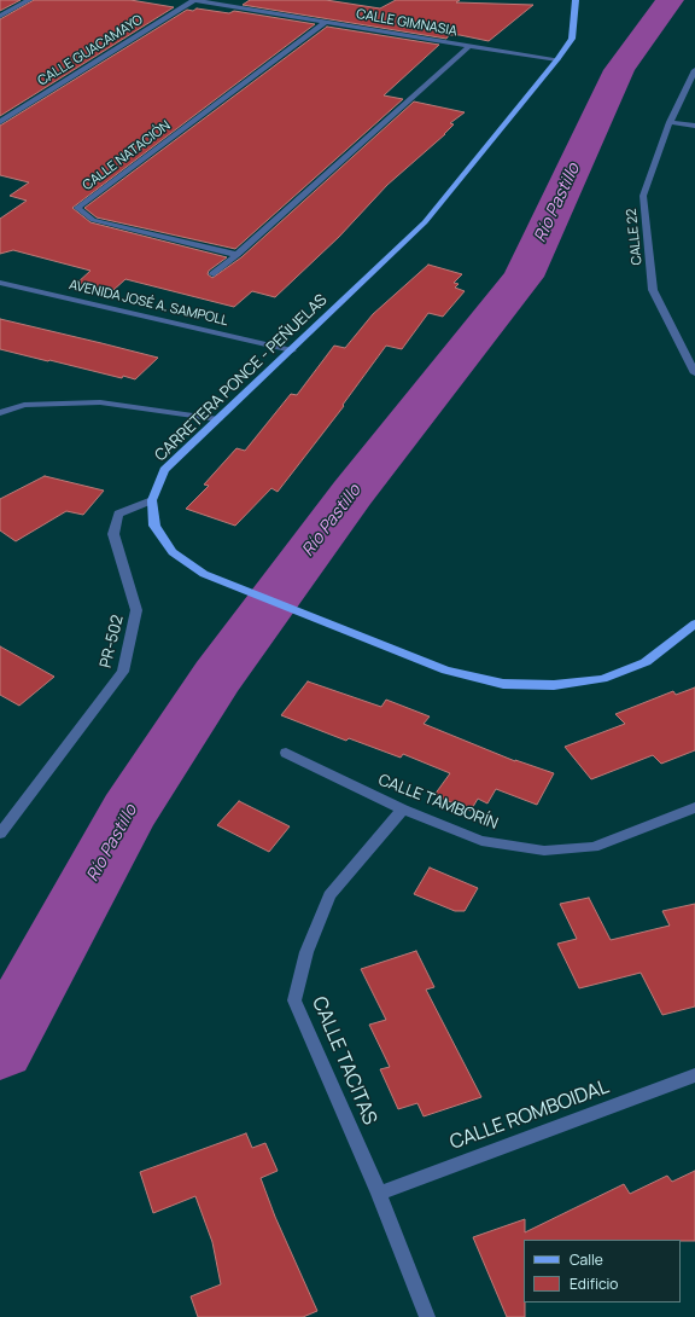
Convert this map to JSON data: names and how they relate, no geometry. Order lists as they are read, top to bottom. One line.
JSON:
{"streets":{"main road":["CARRETERA PONCE - PEÑUELAS"],"street":["CALLE GIMNASIA","CALLE GUACAMAYO","CALLE NATACIÓN","CALLE 22","AVENIDA JOSÉ A. SAMPOLL","PR-502","CALLE TAMBORÍN","CALLE TACITAS","CALLE ROMBOIDAL"]},"crossings":[["CALLE GIMNASIA","CALLE GUACAMAYO"],["CALLE GIMNASIA","CALLE NATACIÓN"],["CALLE GIMNASIA","CARRETERA PONCE - PEÑUELAS"],["AVENIDA JOSÉ A. SAMPOLL","CARRETERA PONCE - PEÑUELAS"],["CARRETERA PONCE - PEÑUELAS","PR-502"],["CALLE TAMBORÍN","CALLE TACITAS"],["CALLE TACITAS","CALLE ROMBOIDAL"]],"water":["Río Pastillo"],"legend":["Calle","Edificio"]}
